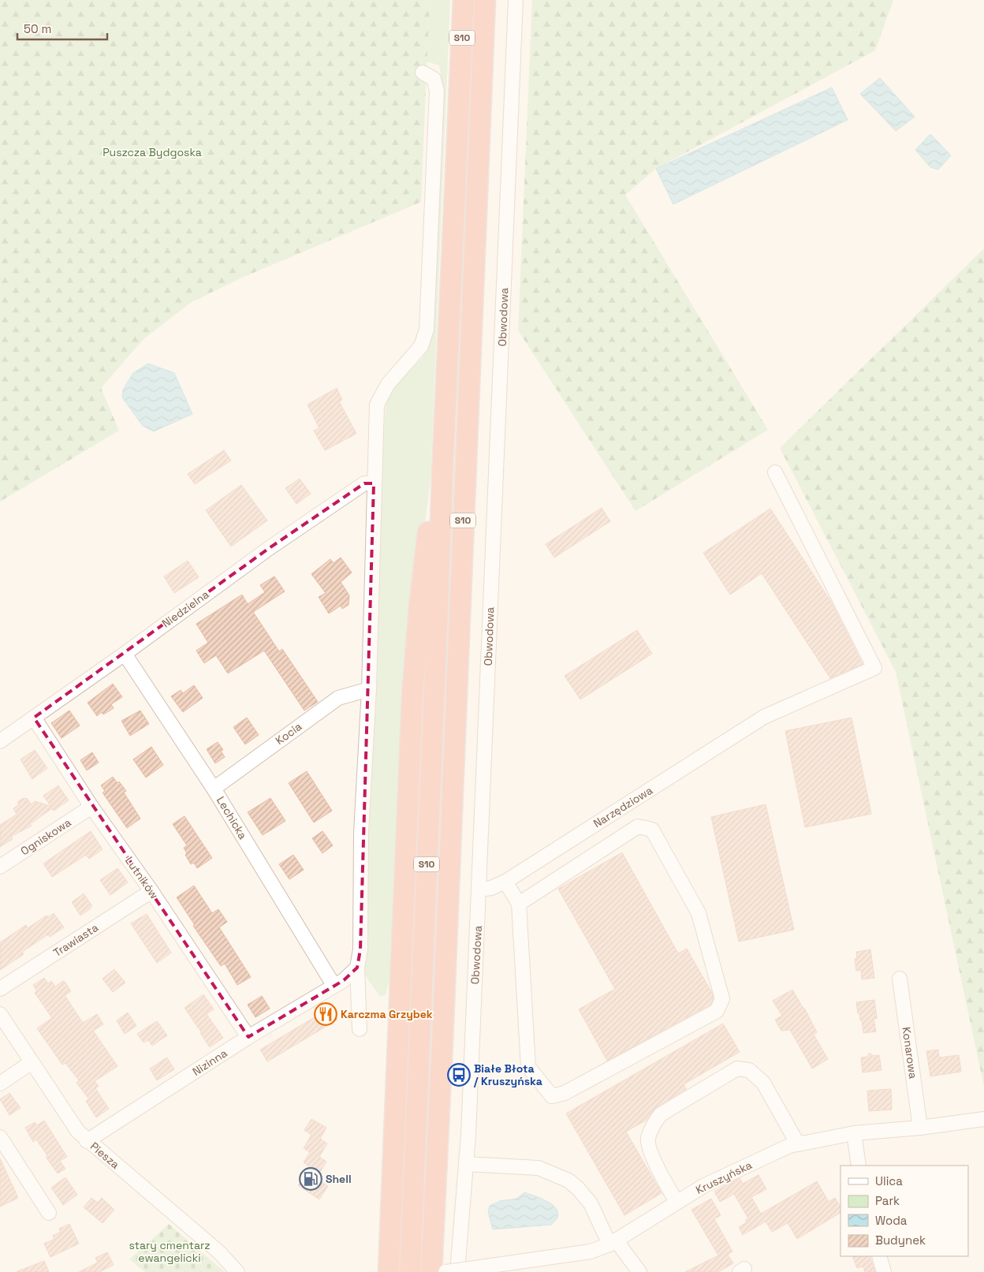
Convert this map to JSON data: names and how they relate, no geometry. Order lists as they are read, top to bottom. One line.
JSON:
{"streets":{"highway":["S10"],"street":["Obwodowa","Niedzielna","Kocia","Narzędziowa","Lechicka","Ogniskowa","Lutników","Trawiasta","Konarowa","Nizinna","Piesza","Kruszyńska"]},"crossings":[["Obwodowa","Narzędziowa"],["Niedzielna","Lechicka"],["Niedzielna","Lutników"],["Kocia","Lechicka"],["Lechicka","Nizinna"],["Ogniskowa","Lutników"],["Lutników","Trawiasta"],["Lutników","Nizinna"],["Konarowa","Kruszyńska"],["Nizinna","Piesza"]],"parks":["Puszcza Bydgoska","stary cmentarz ewangelicki"],"places":{"restaurant":["Karczma Grzybek"],"bus stop":["Białe Błota / Kruszyńska"],"fuel station":["Shell"]},"legend":["Ulica","Park","Woda","Budynek"],"scale_bar":"50 m"}
